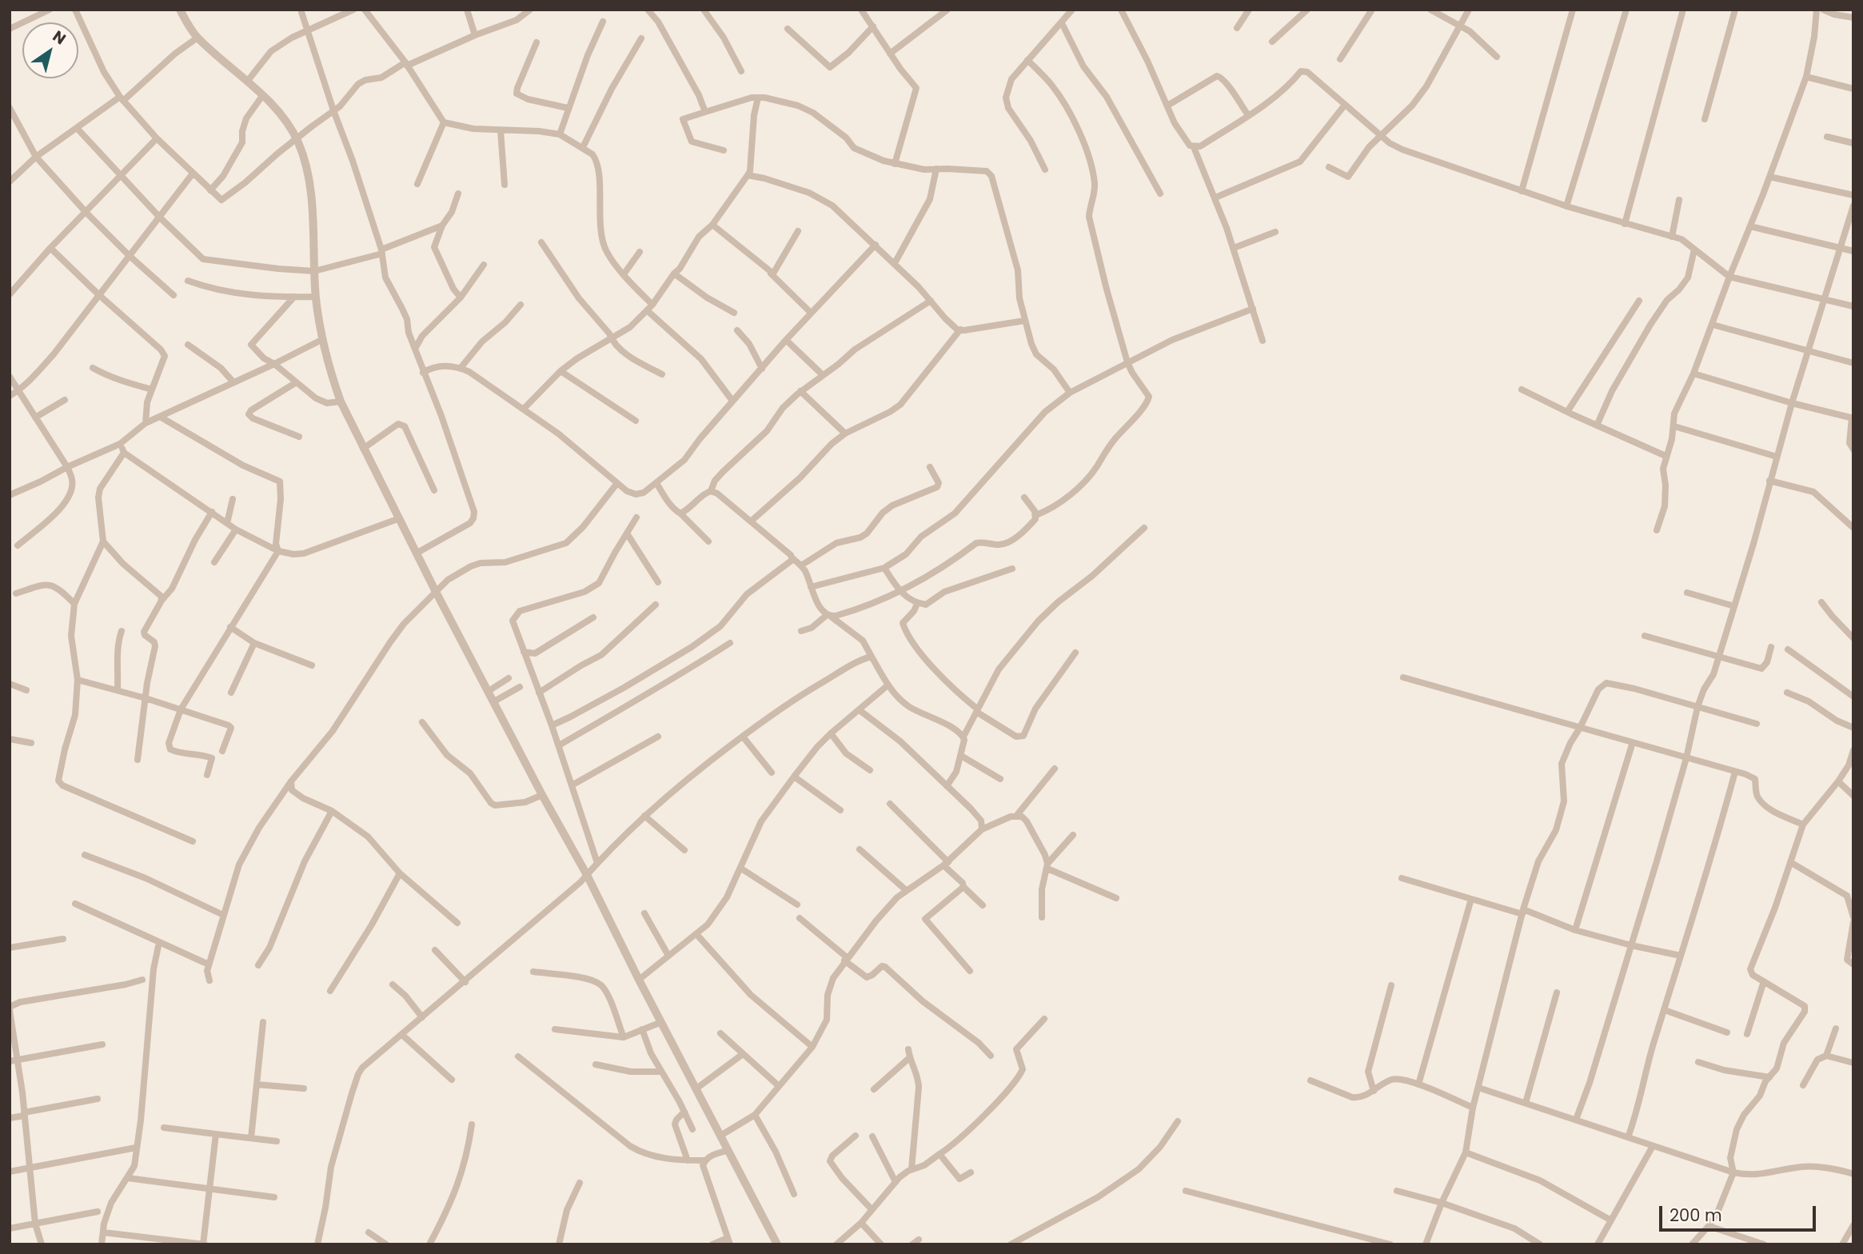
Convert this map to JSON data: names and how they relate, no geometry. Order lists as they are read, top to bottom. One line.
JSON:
{"scale_bar":"200 m","north":"top right"}
